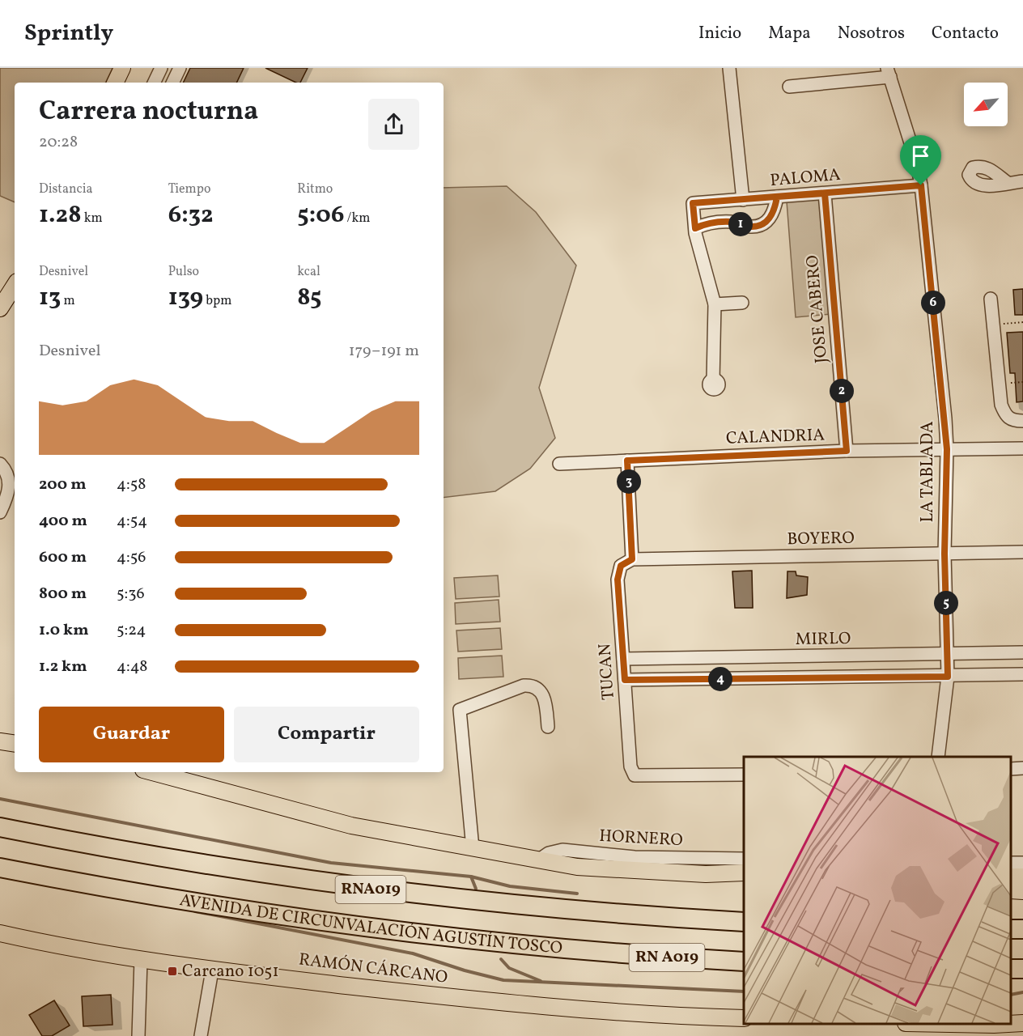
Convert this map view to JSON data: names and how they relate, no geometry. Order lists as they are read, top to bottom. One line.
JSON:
{"streets":{"highway":["RNA019","AVENIDA DE CIRCUNVALACIÓN AGUSTÍN TOSCO","RN A019"],"main road":["RAMÓN CÁRCANO"],"street":["PALOMA","JOSE CABERO","CALANDRIA","LA TABLADA","BOYERO","MIRLO","TUCAN","HORNERO"]},"crossings":[["PALOMA","JOSE CABERO"],["PALOMA","LA TABLADA"],["JOSE CABERO","CALANDRIA"],["CALANDRIA","LA TABLADA"],["LA TABLADA","BOYERO"],["LA TABLADA","MIRLO"],["BOYERO","TUCAN"],["MIRLO","TUCAN"]],"places":{"transit":["Carcano 1051"]},"north":"bottom left","page":{"header":"Sprintly","nav":["Inicio","Mapa","Nosotros","Contacto"],"heading":["Carrera nocturna","20:28"],"stats":[["Distancia","1.28 km"],["Tiempo","6:32"],["Ritmo","5:06 /km"],["Desnivel","13 m"],["Pulso","139 bpm"],["kcal","85"]],"pins":["1","6","2","3","5","4"],"chart":["Desnivel","179–191 m"],"list":[{"name":"200 m","note":"4:58"},{"name":"400 m","note":"4:54"},{"name":"600 m","note":"4:56"},{"name":"800 m","note":"5:36"},{"name":"1.0 km","note":"5:24"},{"name":"1.2 km","note":"4:48"}],"buttons":["Guardar","Compartir"]}}
